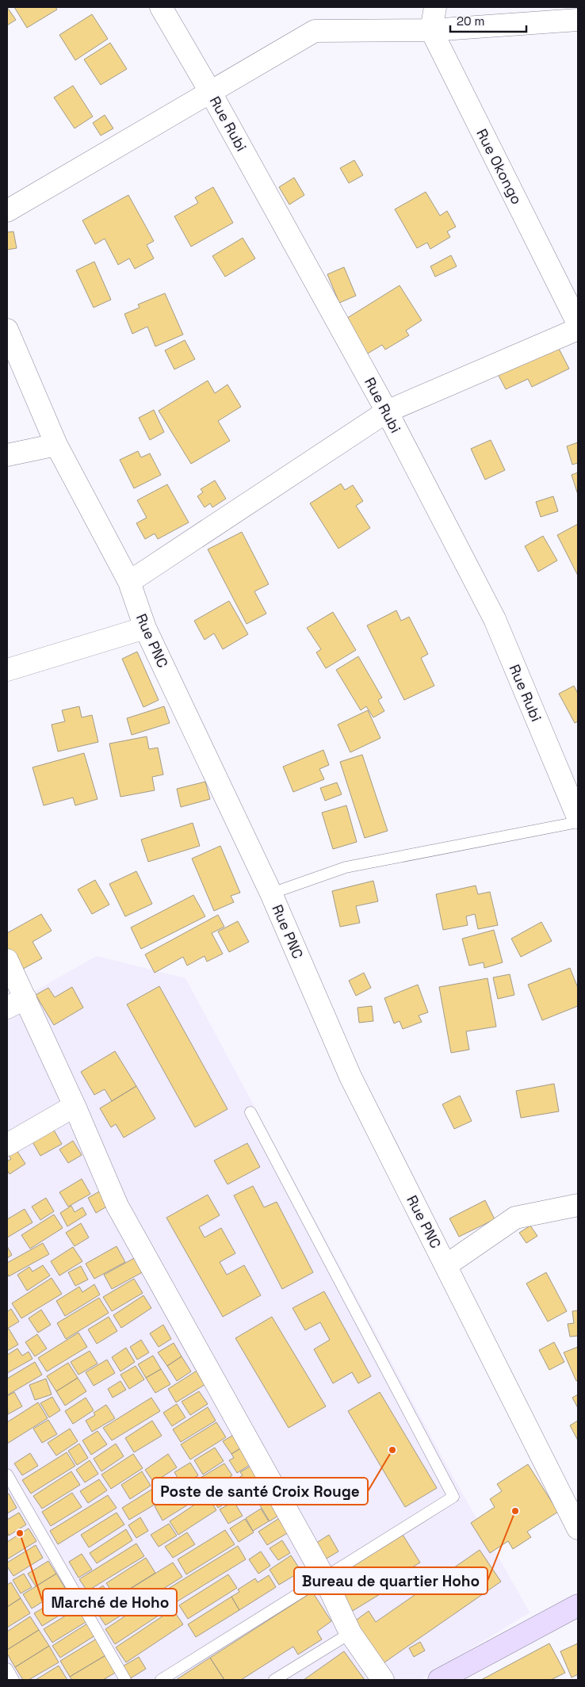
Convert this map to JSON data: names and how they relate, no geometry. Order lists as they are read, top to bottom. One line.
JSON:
{"streets":{"street":["Rue Rubi","Rue Okongo","Rue PNC"]},"places":["Poste de santé Croix Rouge","Bureau de quartier Hoho","Marché de Hoho"],"scale_bar":"20 m"}
